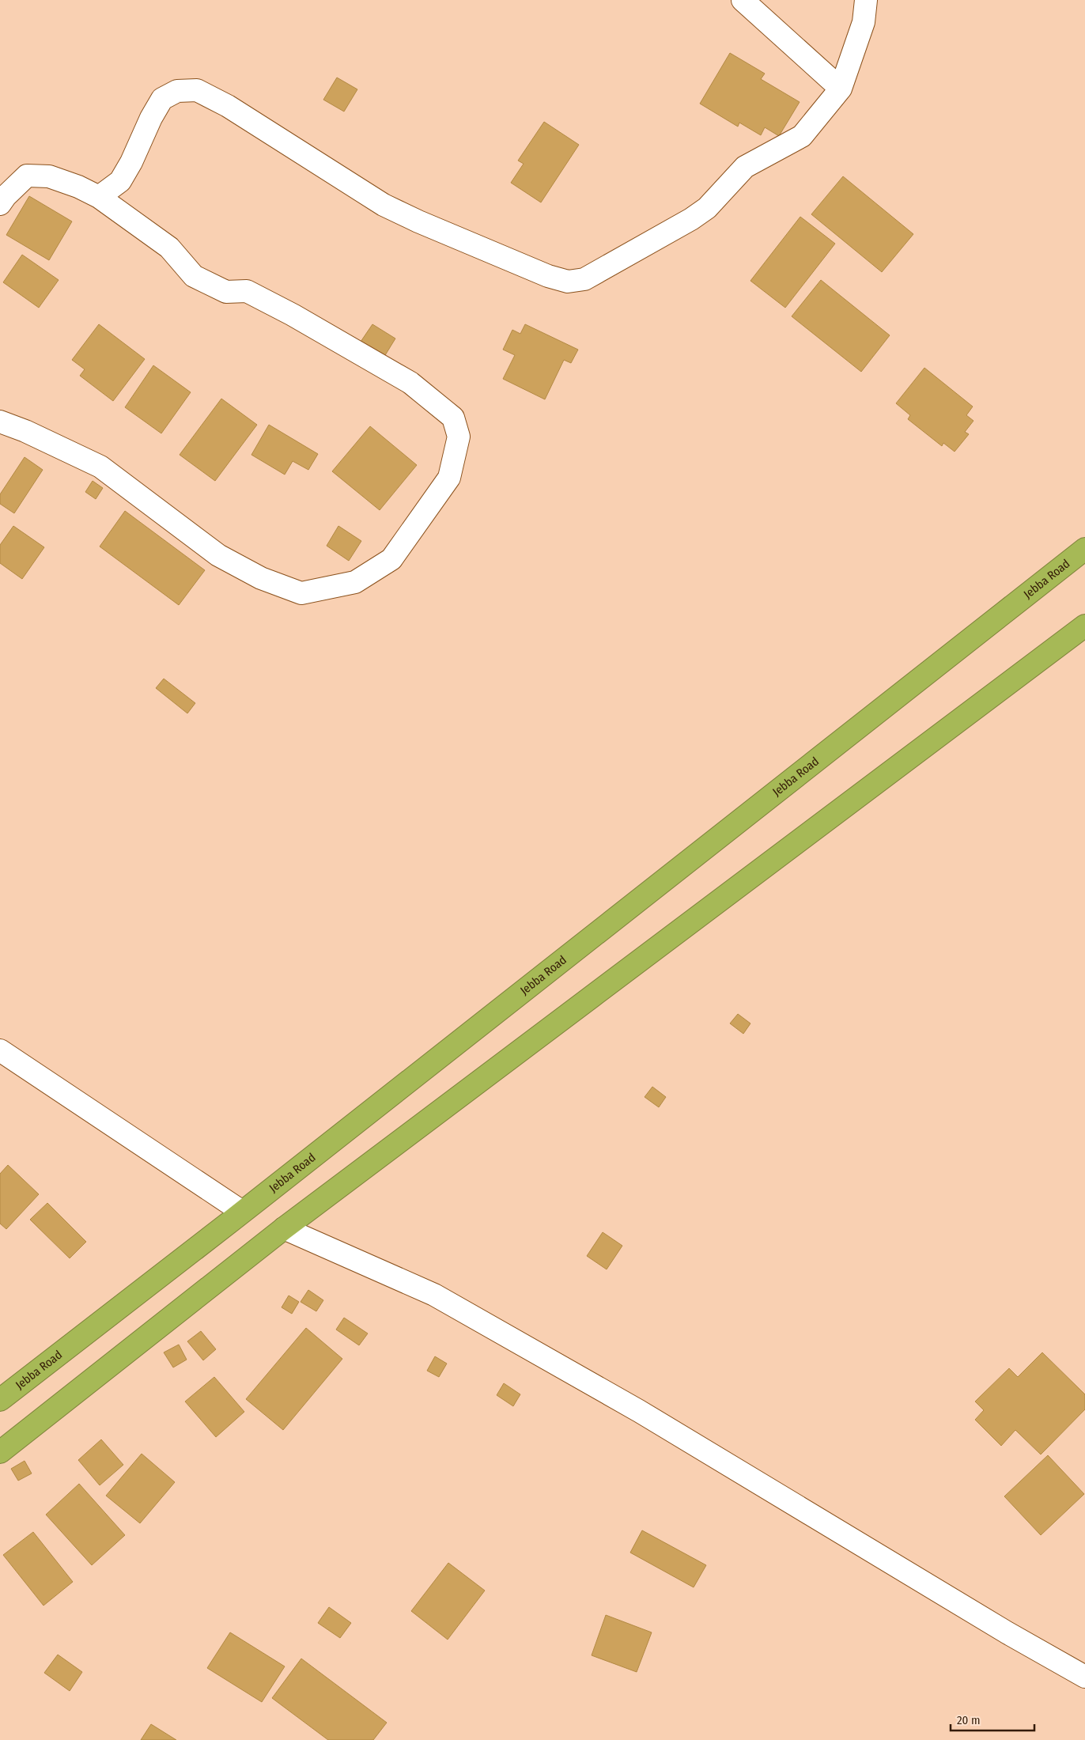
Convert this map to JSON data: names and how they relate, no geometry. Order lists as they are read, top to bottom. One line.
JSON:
{"streets":{"highway":["Jebba Road"]},"scale_bar":"20 m"}
